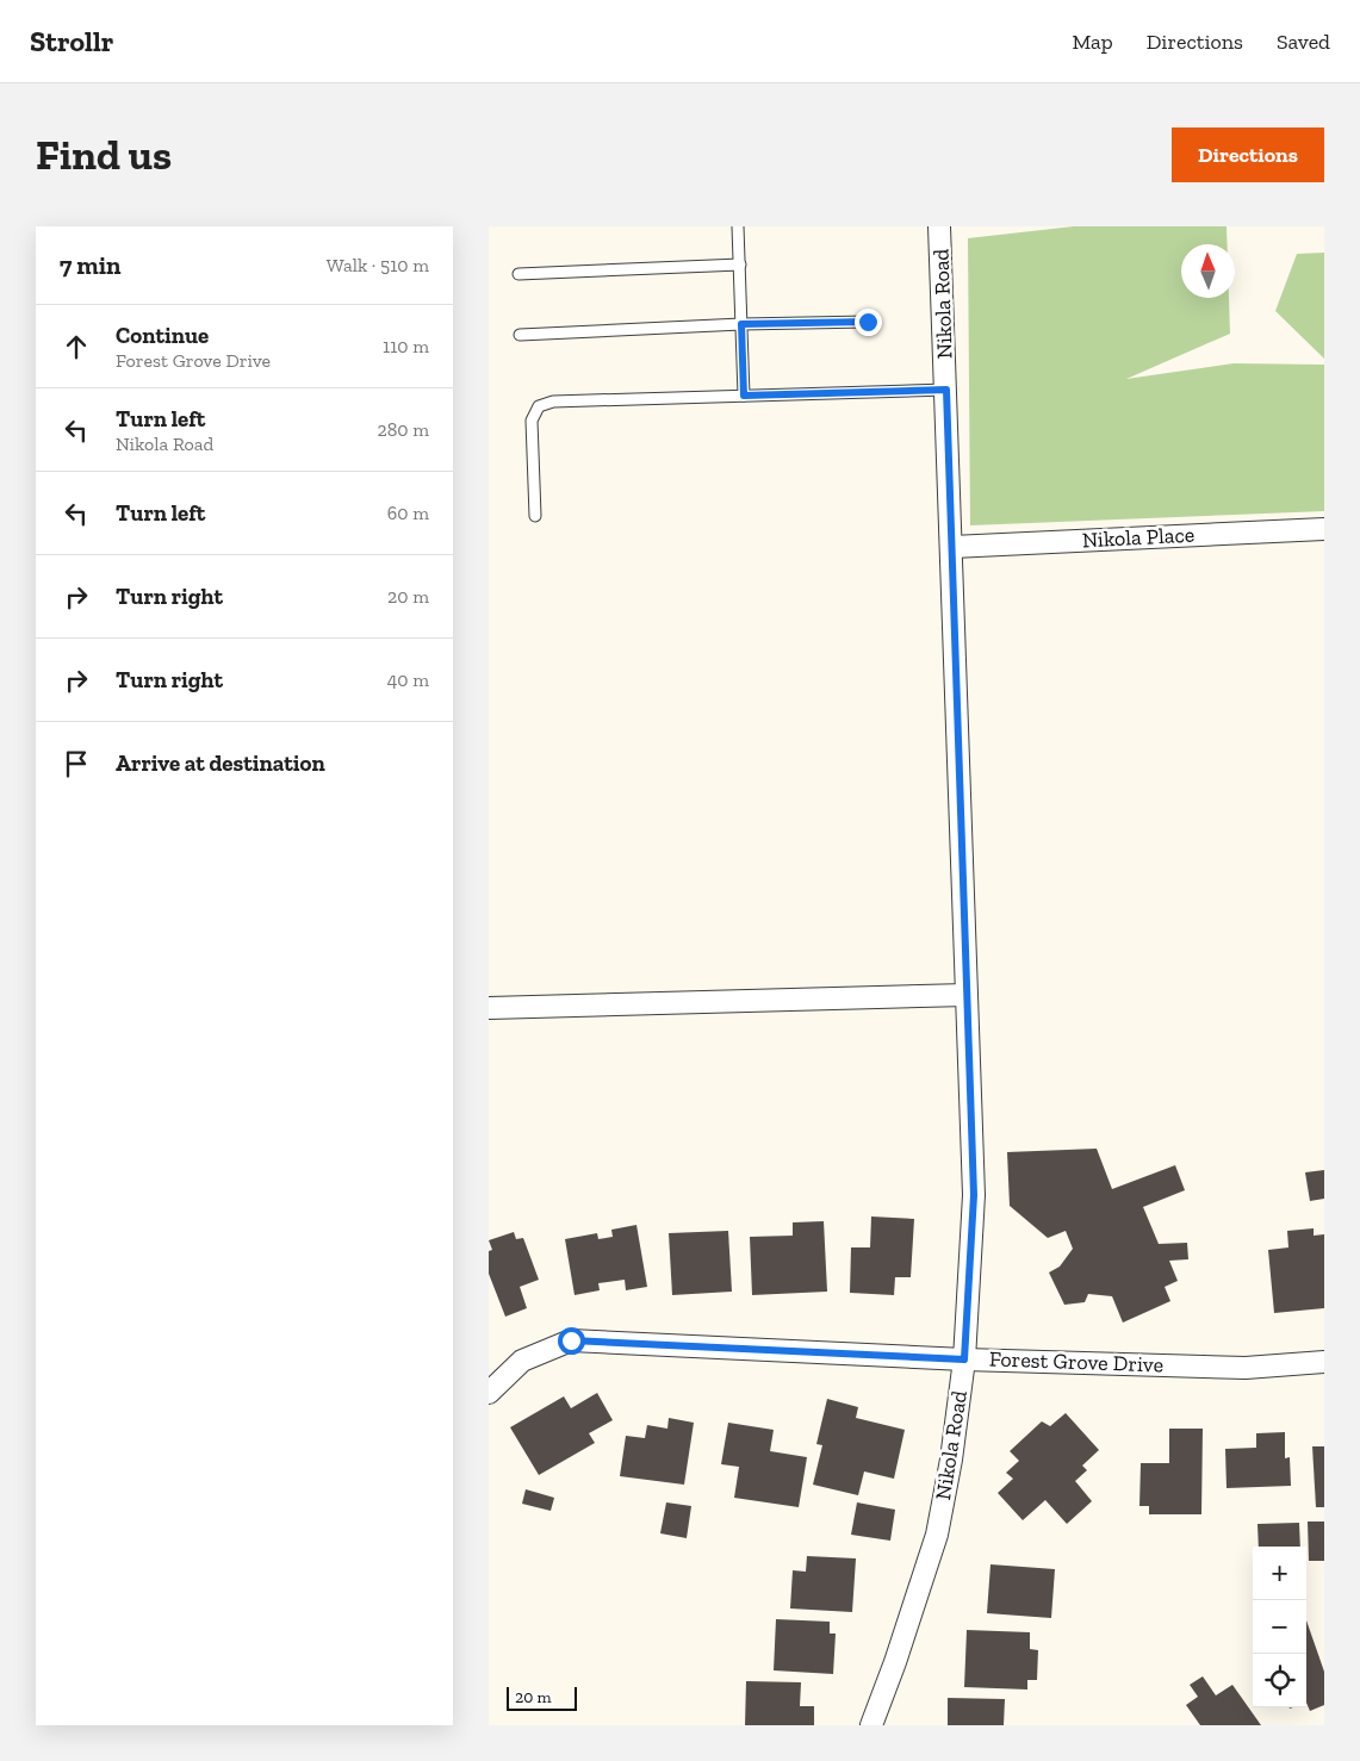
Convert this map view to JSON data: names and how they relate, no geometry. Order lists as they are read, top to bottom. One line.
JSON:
{"streets":{"street":["Nikola Road","Nikola Place","Forest Grove Drive"]},"crossings":[["Nikola Road","Nikola Place"],["Nikola Road","Forest Grove Drive"]],"scale_bar":"20 m","north":"top","page":{"header":"Strollr","nav":["Map","Directions","Saved"],"buttons":"Directions","title":"Find us","heading":["7 min","Walk · 510 m"],"list":[["Continue","Forest Grove Drive","110 m"],["Turn left","Nikola Road","280 m"],["Turn left","60 m"],["Turn right","20 m"],["Turn right","40 m"],"Arrive at destination"],"map_buttons":["+","−"],"scale":"20 m"}}
